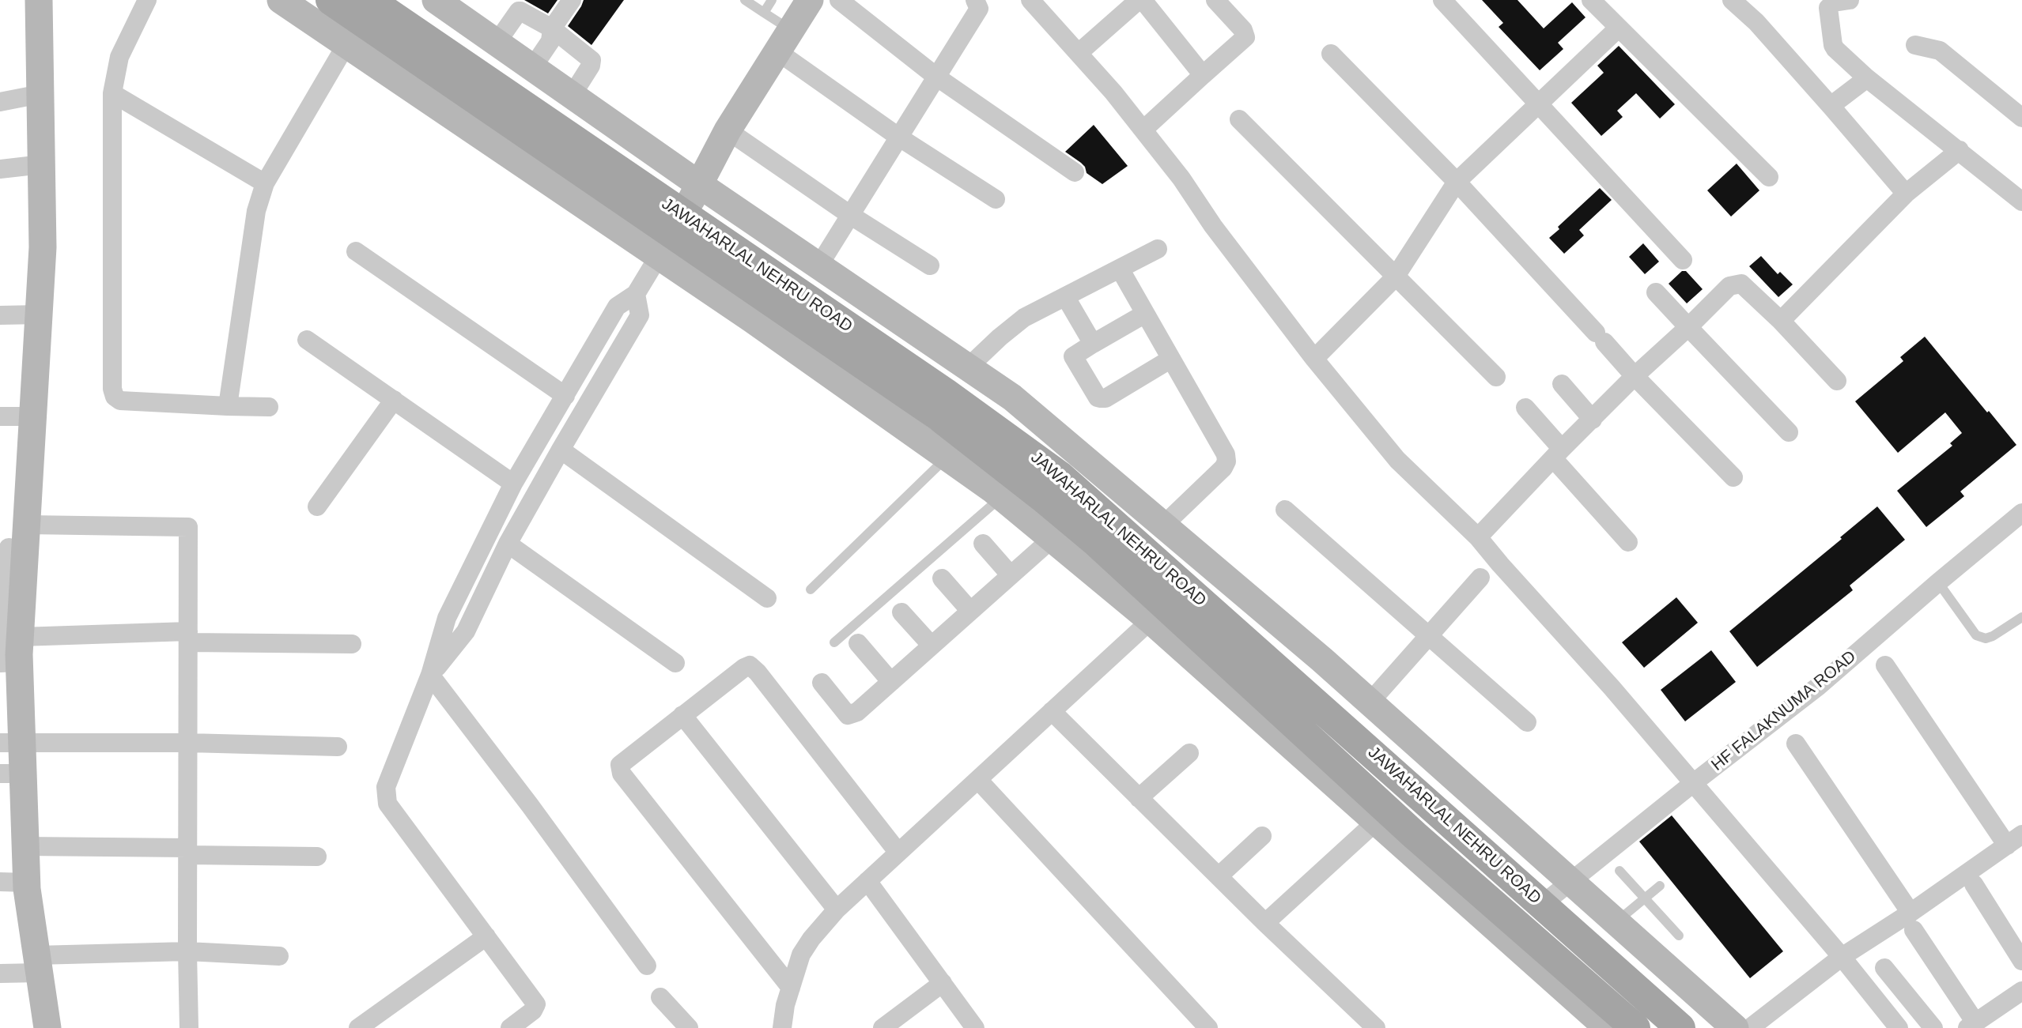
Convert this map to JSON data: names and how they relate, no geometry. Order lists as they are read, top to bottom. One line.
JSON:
{"streets":{"main road":["JAWAHARLAL NEHRU ROAD"],"street":["HF FALAKNUMA ROAD"]},"crossings":[["JAWAHARLAL NEHRU ROAD","HF FALAKNUMA ROAD"]]}
